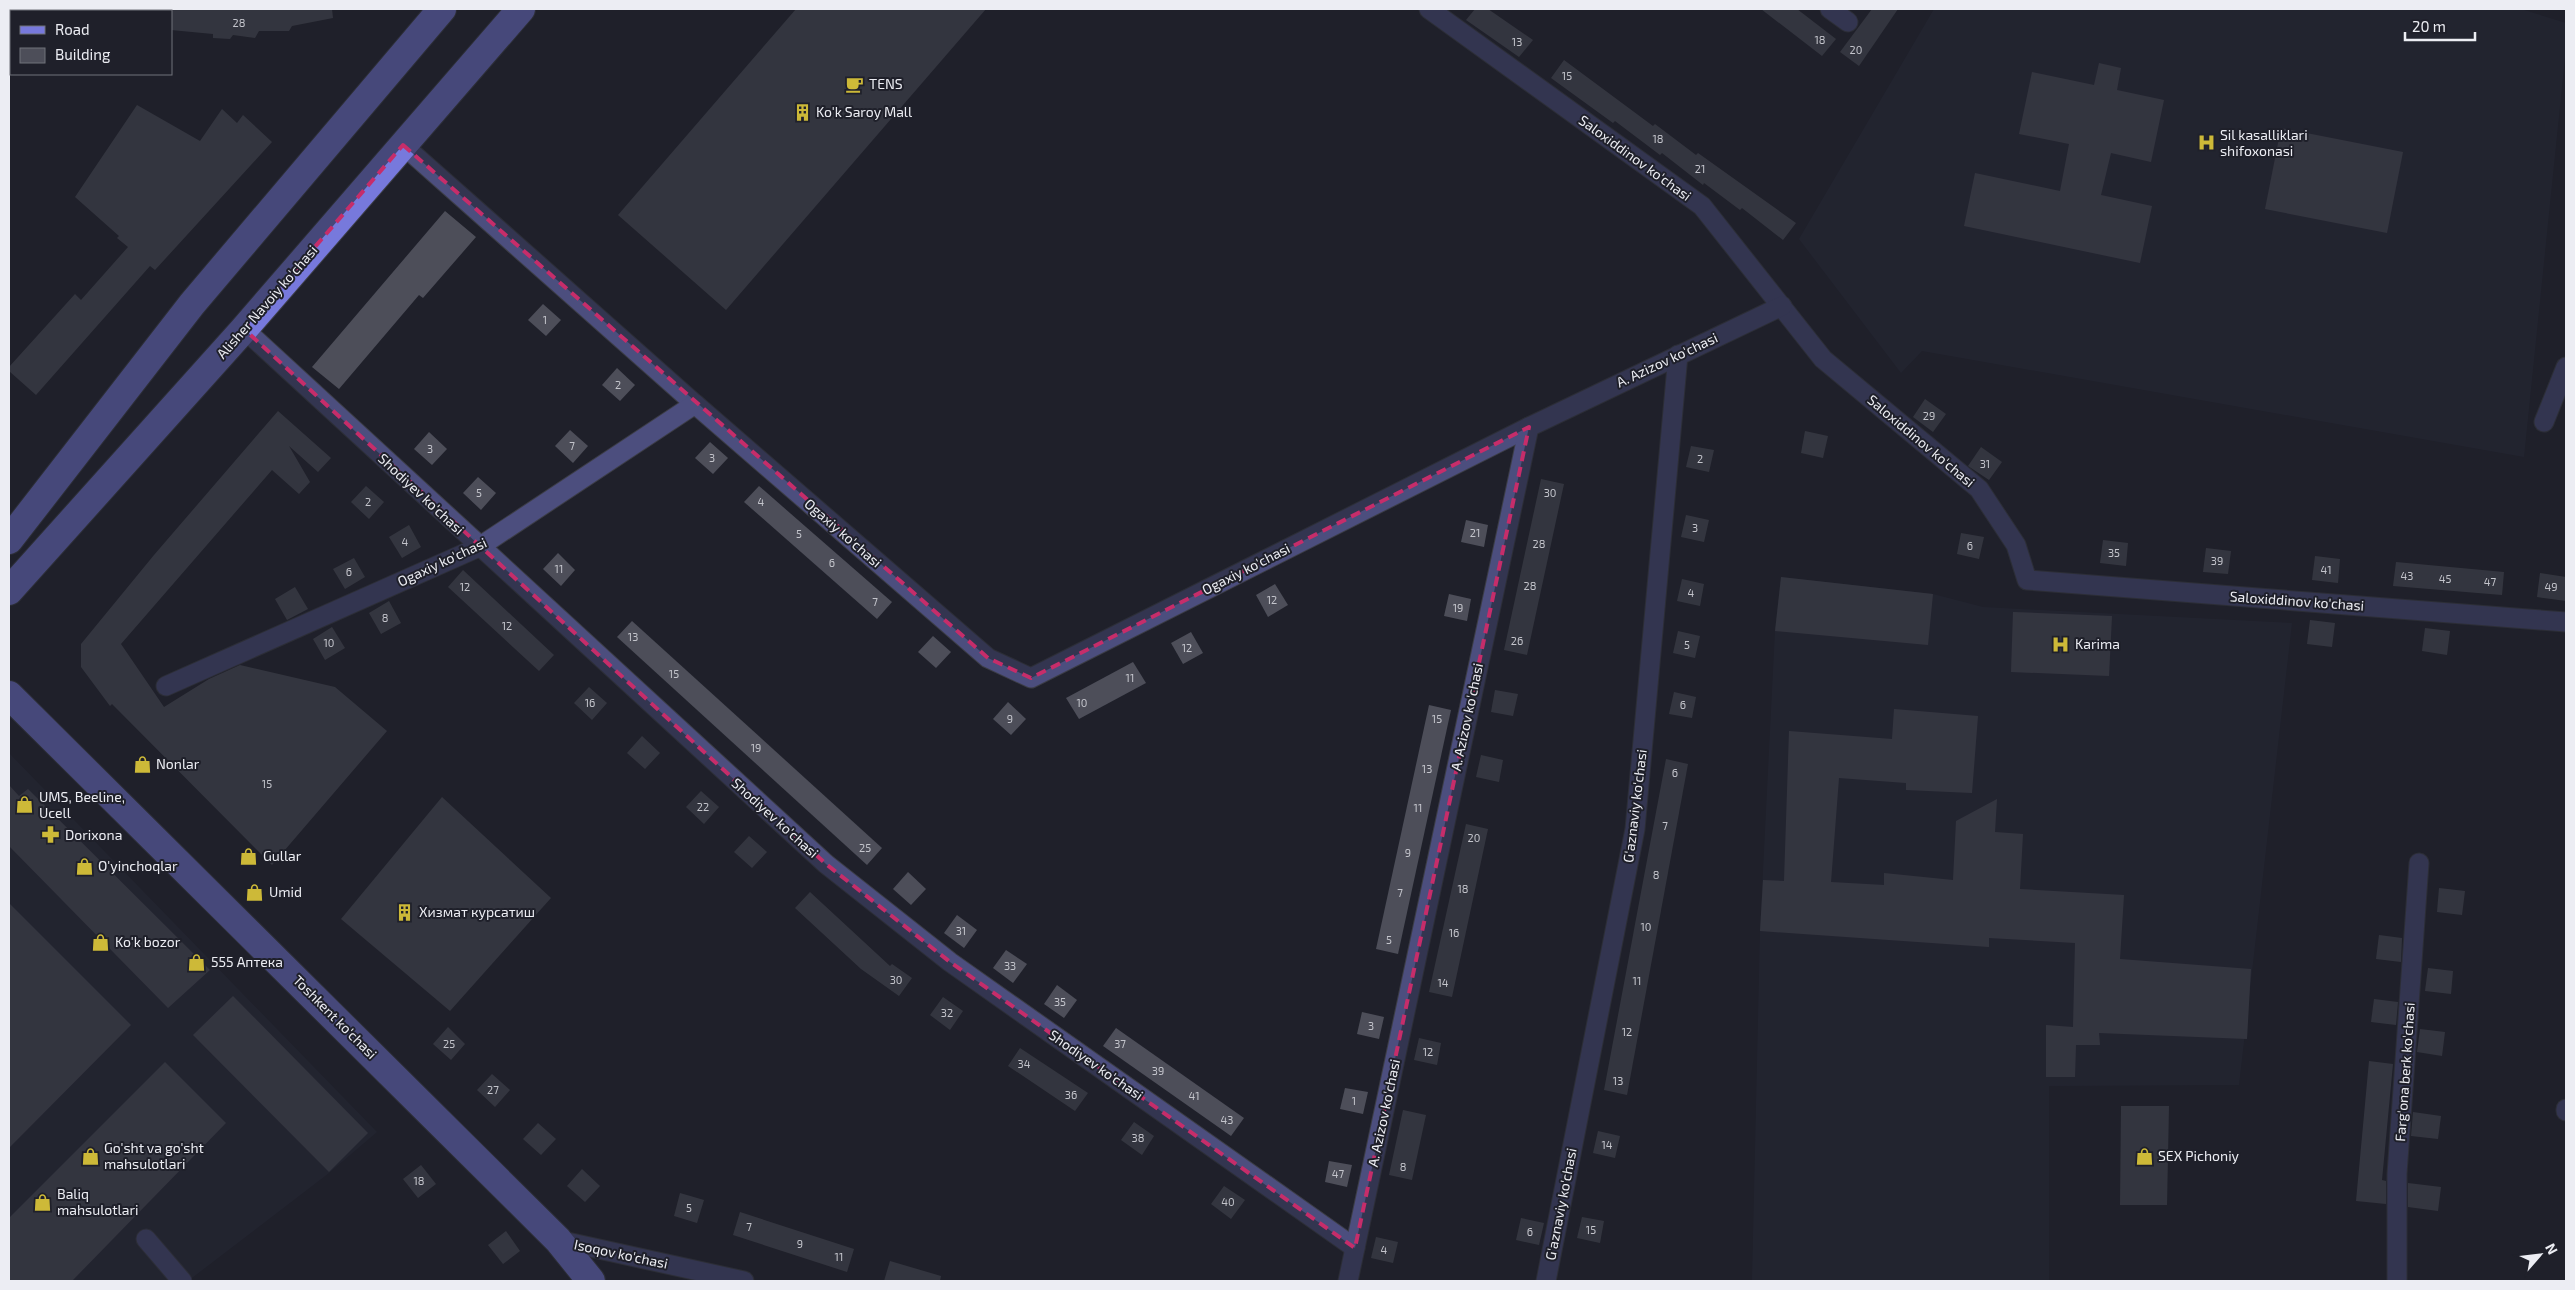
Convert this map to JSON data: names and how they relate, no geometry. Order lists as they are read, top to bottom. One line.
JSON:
{"streets":{"main road":["Alisher Navoiy ko'chasi","Toshkent ko'chasi"],"street":["Saloxiddinov ko'chasi","A. Azizov ko'chasi","Shodiyev ko'chasi","Ogaxiy ko'chasi","G'aznaviy ko'chasi","Farg'ona berk ko'chasi","Isoqov ko'chasi"]},"crossings":[["Saloxiddinov ko'chasi","A. Azizov ko'chasi"],["Alisher Navoiy ko'chasi","Shodiyev ko'chasi"],["A. Azizov ko'chasi","Shodiyev ko'chasi"],["A. Azizov ko'chasi","Ogaxiy ko'chasi"],["A. Azizov ko'chasi","G'aznaviy ko'chasi"],["Shodiyev ko'chasi","Ogaxiy ko'chasi"],["Toshkent ko'chasi","Isoqov ko'chasi"]],"places":{"cafe":["TENS"],"building":["Ko'k Saroy Mall","Хизмат курсатиш"],"hospital":["Sil kasalliklari shifoxonasi","Karima"],"shop":["Nonlar","UMS, Beeline, Ucell","Gullar","O'yinchoqlar","Umid","Ko'k bozor","555 Аптека","Go'sht va go'sht mahsulotlari","SEX Pichoniy","Baliq mahsulotlari"],"pharmacy":["Dorixona"]},"house_numbers":["28","18","13","20","15","18","21","1","2","29","7","3","3","2","31","5","30","2","4","3","21","5","4","28","6","35","39","6","11","41","6","43","45","47","28","12","49","4","12","7","19","8","12","13","26","10","5","12","15","11","16","10","6","9","15","19","13","6","15","22","11","7","20","25","9","8","18","7","10","31","16","5","33","30","11","14","35","32","3","12","25","37","12","34","39","13","27","36","41","1","43","38","14","8","47","18","40","5","7","15","6","9","4","11"],"legend":["Road","Building"],"scale_bar":"20 m","north":"top right"}
